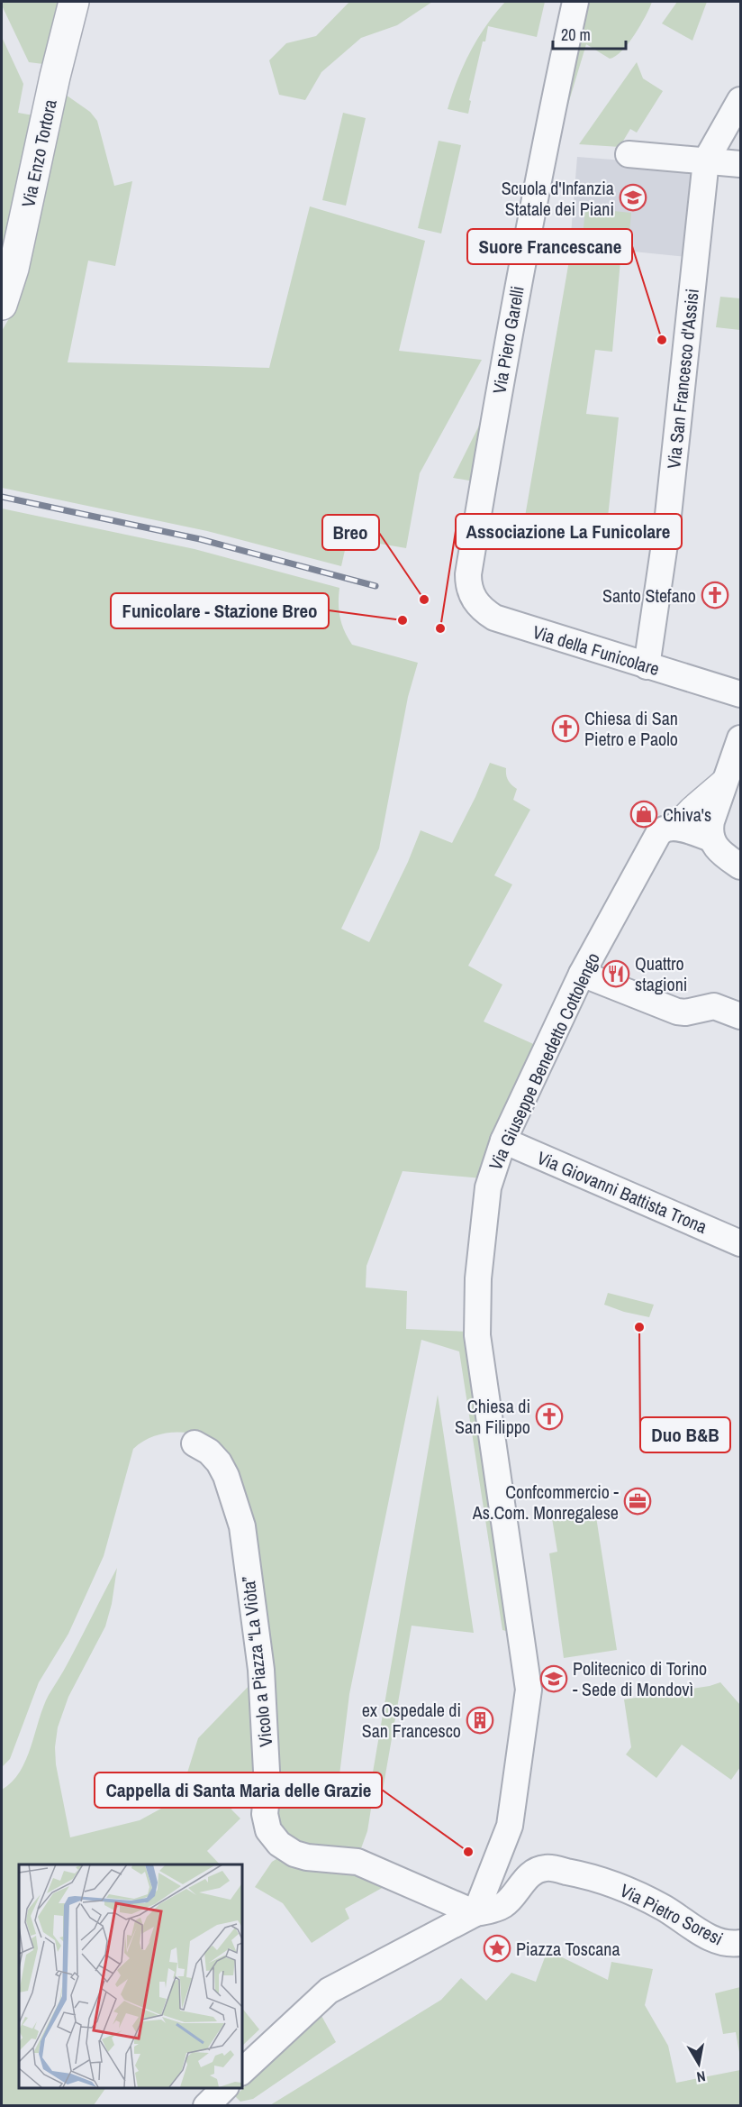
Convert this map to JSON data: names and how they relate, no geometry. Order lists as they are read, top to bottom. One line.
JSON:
{"streets":{"street":["Via Enzo Tortora","Via Piero Garelli","Via San Francesco d'Assisi","Via della Funicolare","Via Giuseppe Benedetto Cottolengo","Via Giovanni Battista Trona","Vicolo a Piazza “La Viòta”","Via Pietro Soresi"]},"crossings":[["Via Piero Garelli","Via della Funicolare"],["Via San Francesco d'Assisi","Via della Funicolare"],["Via Giuseppe Benedetto Cottolengo","Via Giovanni Battista Trona"],["Via Giuseppe Benedetto Cottolengo","Vicolo a Piazza “La Viòta”"],["Via Giuseppe Benedetto Cottolengo","Via Pietro Soresi"],["Vicolo a Piazza “La Viòta”","Via Pietro Soresi"]],"places":{"school or university":["Scuola d'Infanzia Statale dei Piani","Politecnico di Torino - Sede di Mondovì"],"other":["Suore Francescane","Breo","Funicolare - Stazione Breo","Associazione La Funicolare","Duo B&B","Cappella di Santa Maria delle Grazie"],"church":["Santo Stefano","Chiesa di San Pietro e Paolo","Chiesa di San Filippo"],"shop":["Chiva's"],"restaurant":["Quattro stagioni"],"office":["Confcommercio - As.Com. Monregalese"],"building":["ex Ospedale di San Francesco"],"place":["Piazza Toscana"]},"scale_bar":"20 m","north":"bottom"}
